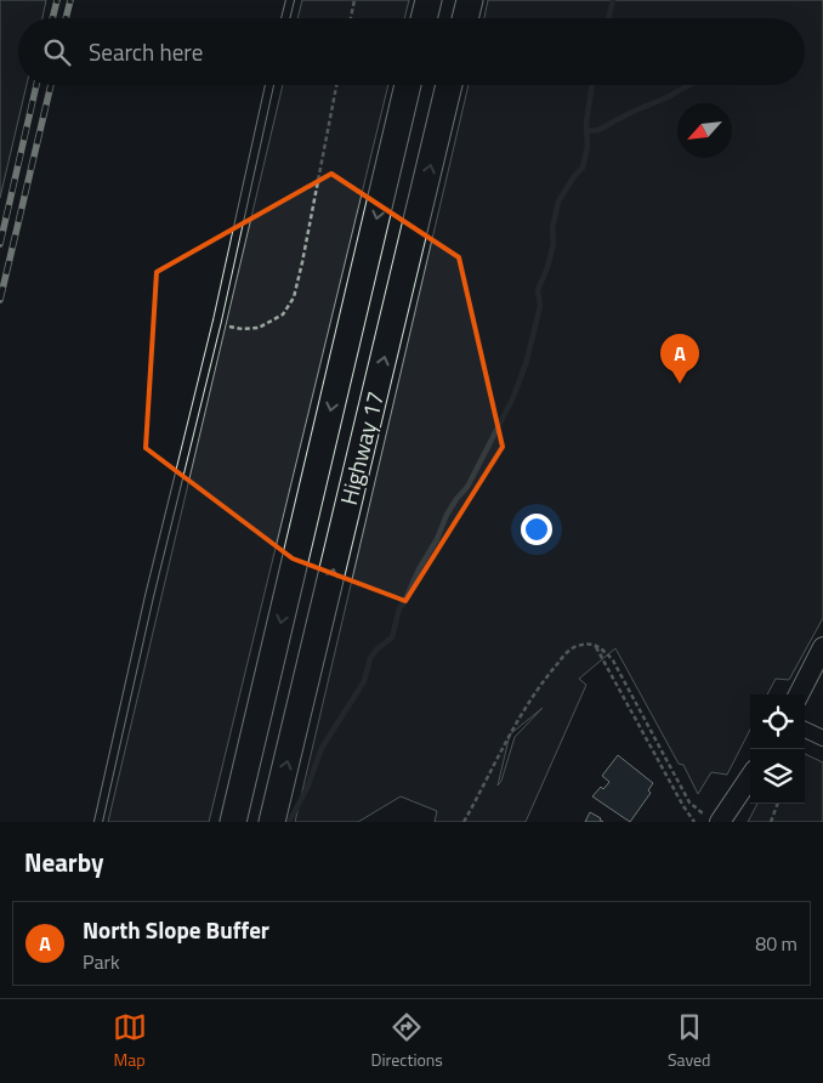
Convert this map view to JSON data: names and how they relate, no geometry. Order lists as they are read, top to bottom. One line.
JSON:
{"streets":{"highway":["Highway 17"]},"north":"bottom left","page":{"search":"Search here","pins":"A","heading":"Nearby","list":[{"mark":"A","name":"North Slope Buffer","note":"Park","value":"80 m"}],"nav":["Map","Directions","Saved"]}}
